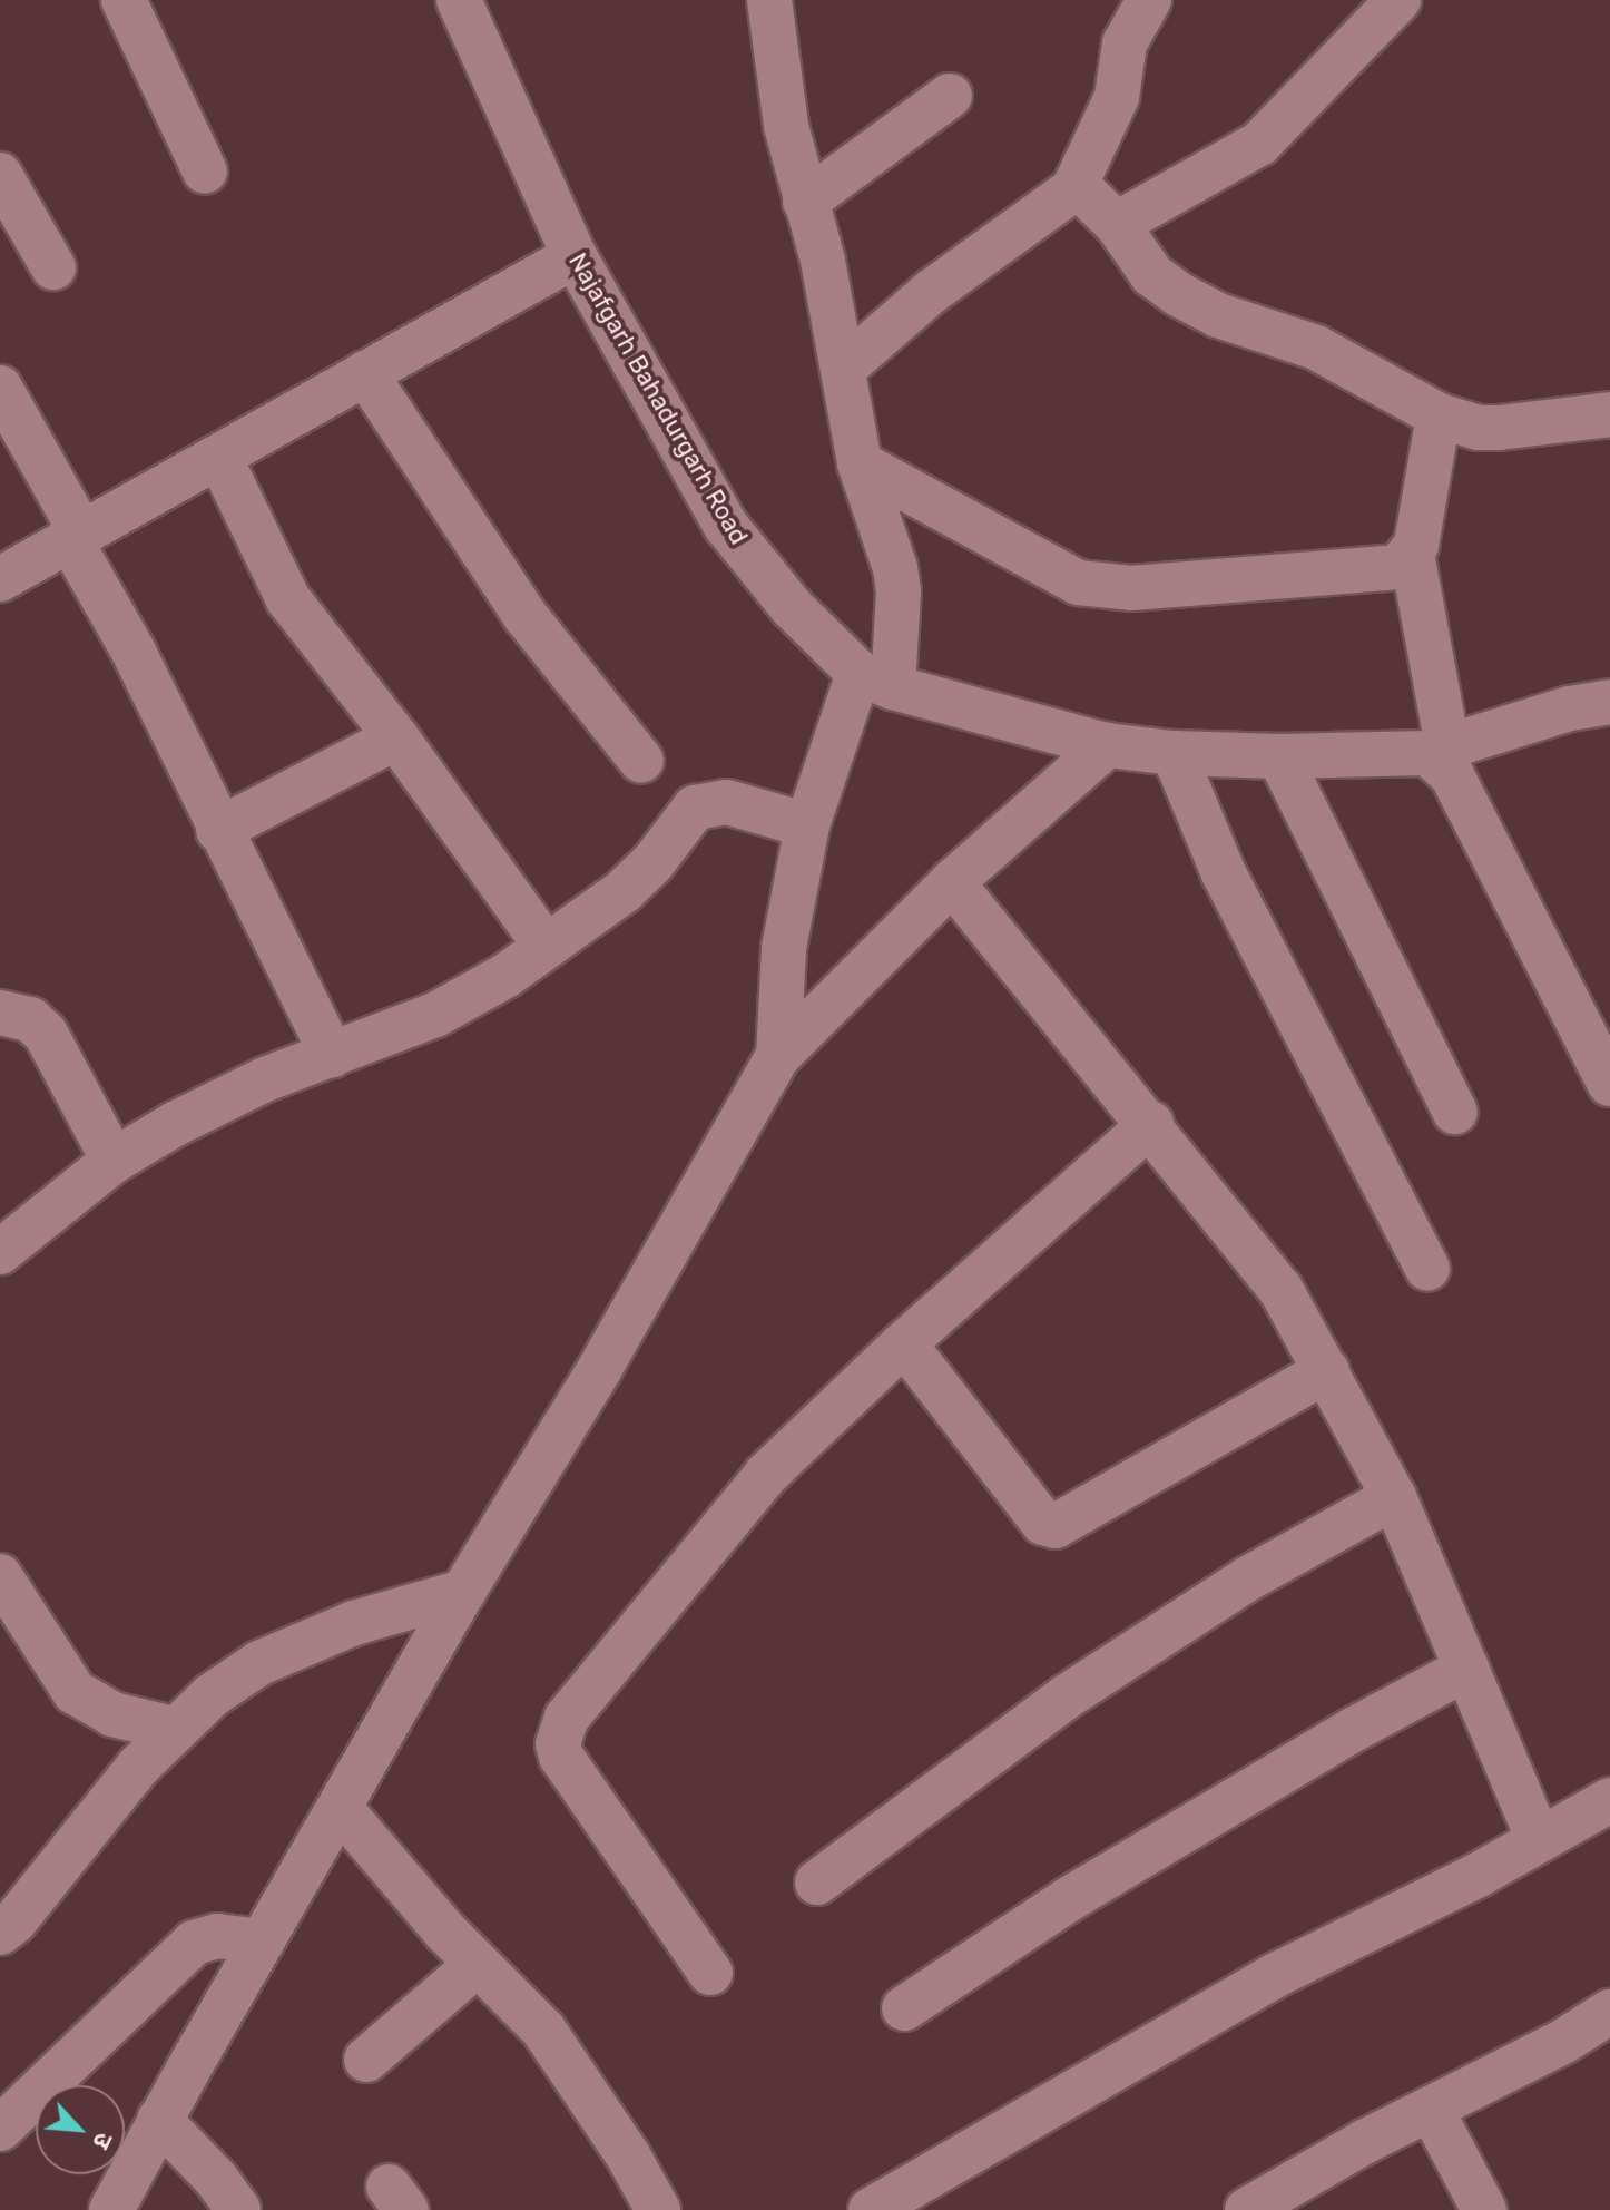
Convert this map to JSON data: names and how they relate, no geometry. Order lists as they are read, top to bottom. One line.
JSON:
{"streets":{"street":["Najafgarh Bahadurgarh Road"]},"north":"bottom right"}
